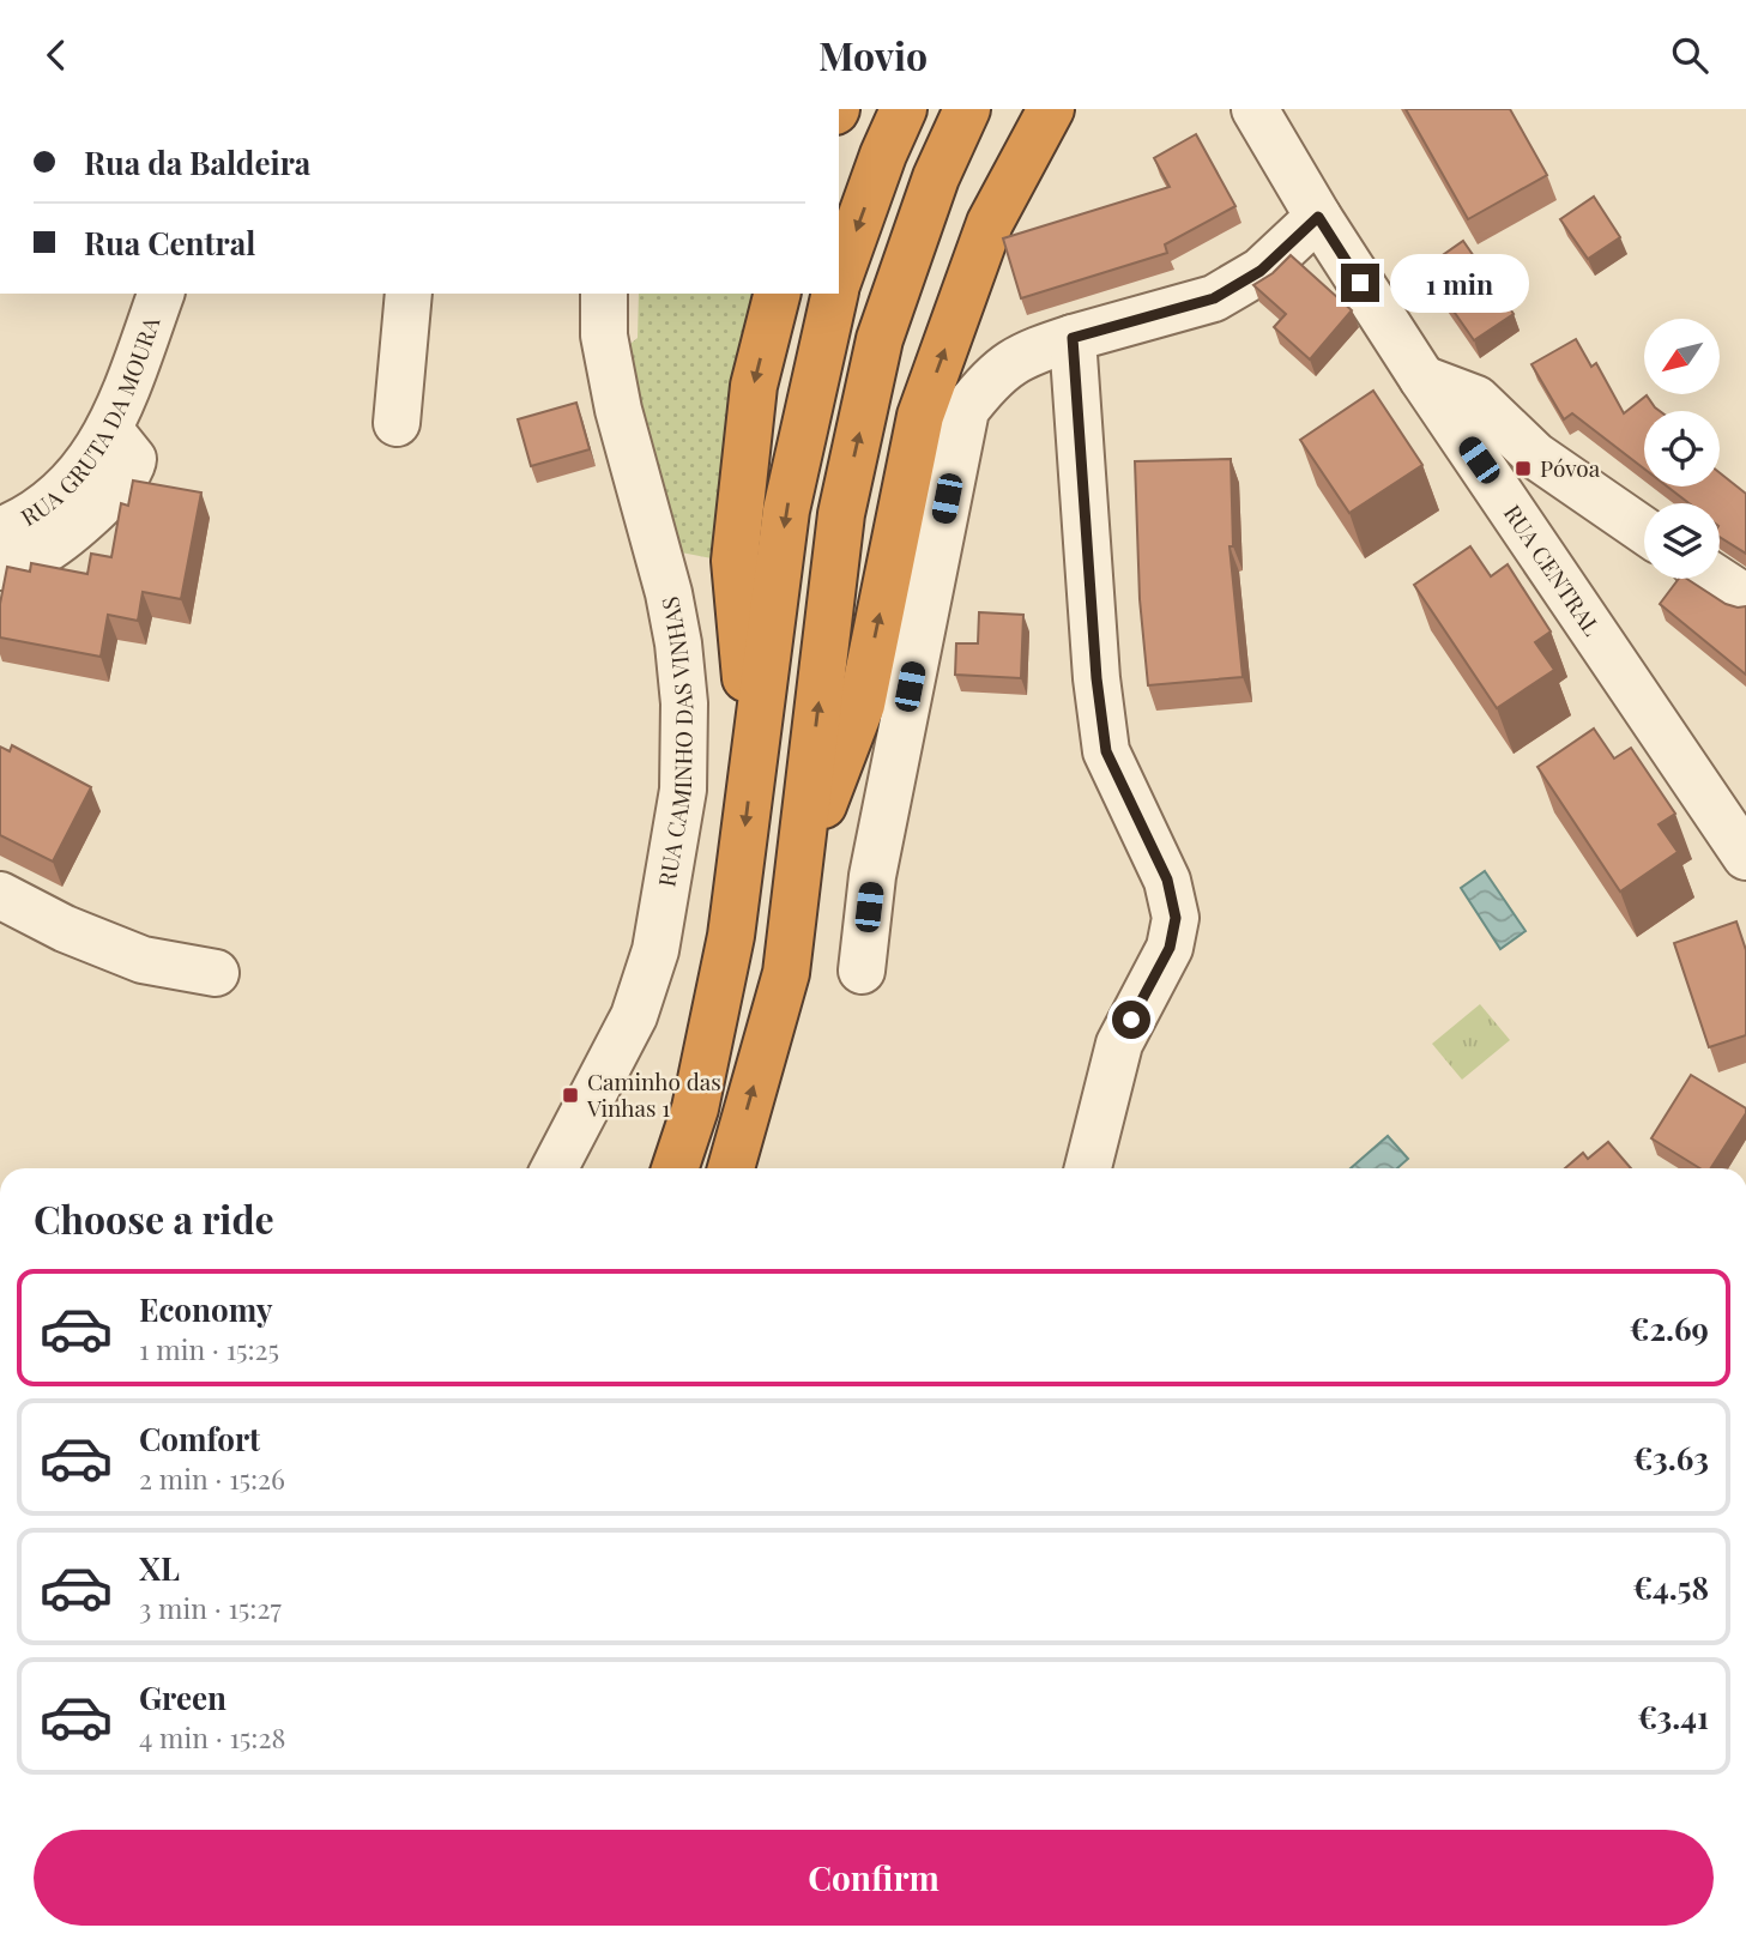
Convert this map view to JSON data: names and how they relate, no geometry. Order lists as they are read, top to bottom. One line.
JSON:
{"streets":{"street":["RUA GRUTA DA MOURA","RUA CENTRAL","RUA CAMINHO DAS VINHAS"]},"places":{"transit":["Póvoa","Caminho das Vinhas 1"]},"north":"bottom left","page":{"header":"Movio","banner":["Rua da Baldeira","Rua Central"],"bubble":"1 min","heading":"Choose a ride","list":[{"name":"Economy","note":"1 min · 15:25","value":"€2.69"},{"name":"Comfort","note":"2 min · 15:26","value":"€3.63"},{"name":"XL","note":"3 min · 15:27","value":"€4.58"},{"name":"Green","note":"4 min · 15:28","value":"€3.41"}],"buttons":"Confirm"}}
